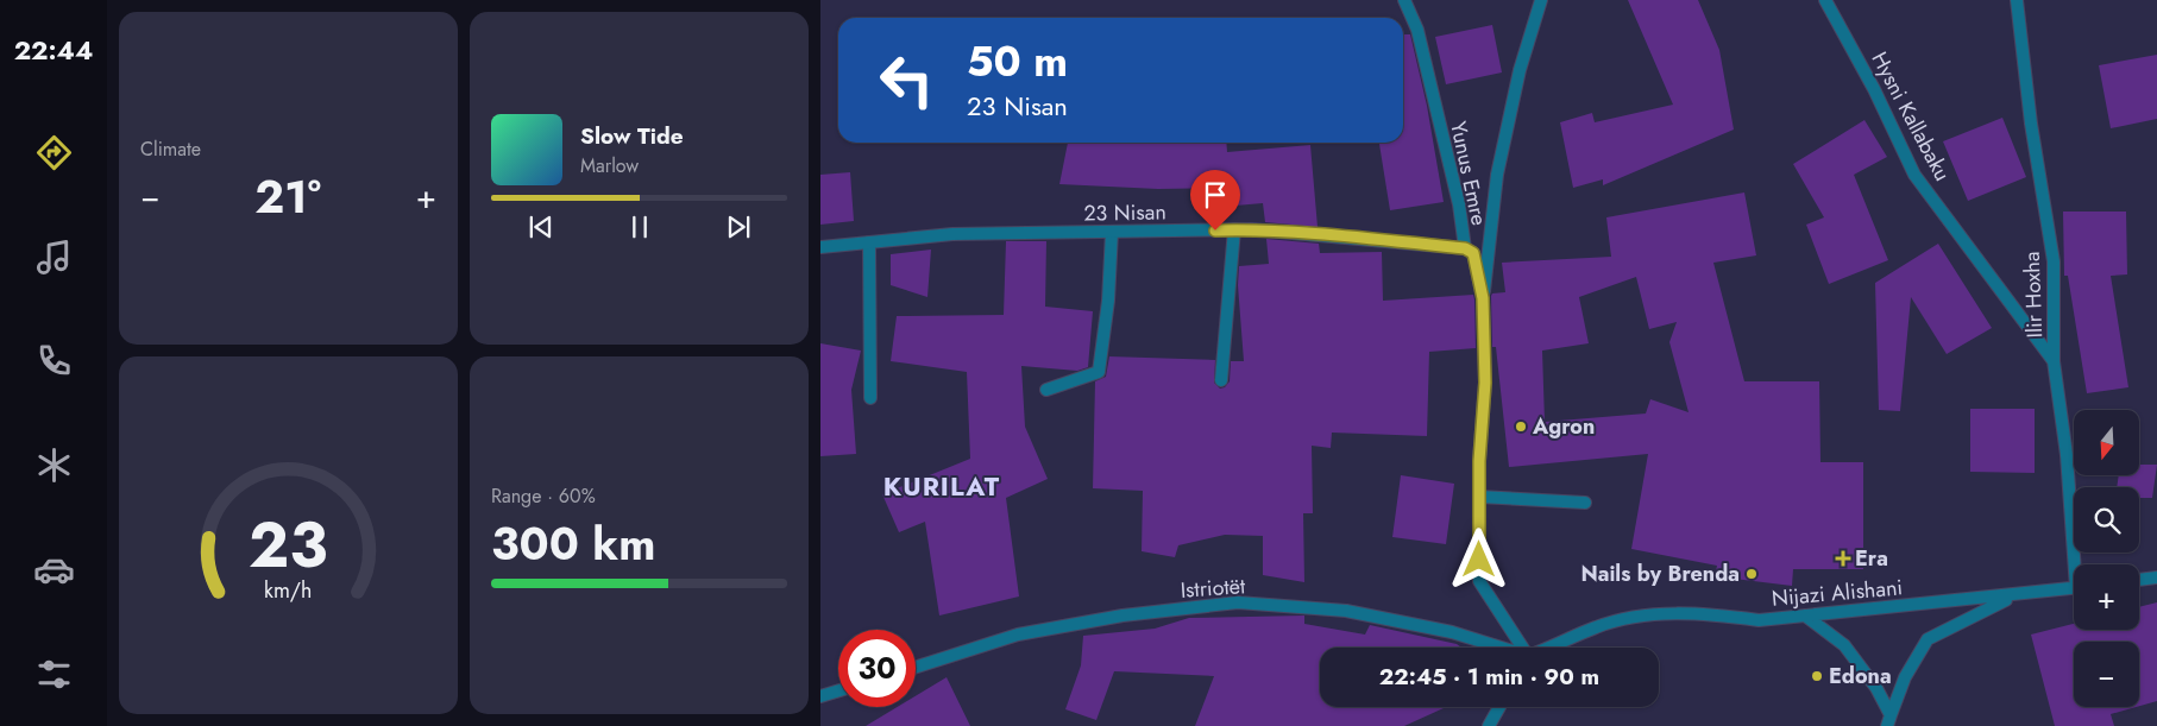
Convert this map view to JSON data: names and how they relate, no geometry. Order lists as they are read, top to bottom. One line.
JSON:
{"streets":{"street":["Hysni Kallabaku","Yunus Emre","23 Nisan","Ilir Hoxha","Istriotët","Nijazi Alishani"]},"crossings":[["Hysni Kallabaku","Ilir Hoxha"],["Yunus Emre","23 Nisan"]],"districts":["KURILAT"],"places":{"other":["Agron","Nails by Brenda","Edona"],"health":["Era"]},"north":"bottom","page":{"tabs":"22:44","tile":["Climate",["Range · 60%","300 km"]],"turn":["50 m","23 Nisan"],"song":["Slow Tide","Marlow"],"heat":["−","21°","+"],"map_buttons":["+","−"],"limit":"30","trip":"22:45 · 1 min · 90 m","gauge":["23","km/h"]}}
